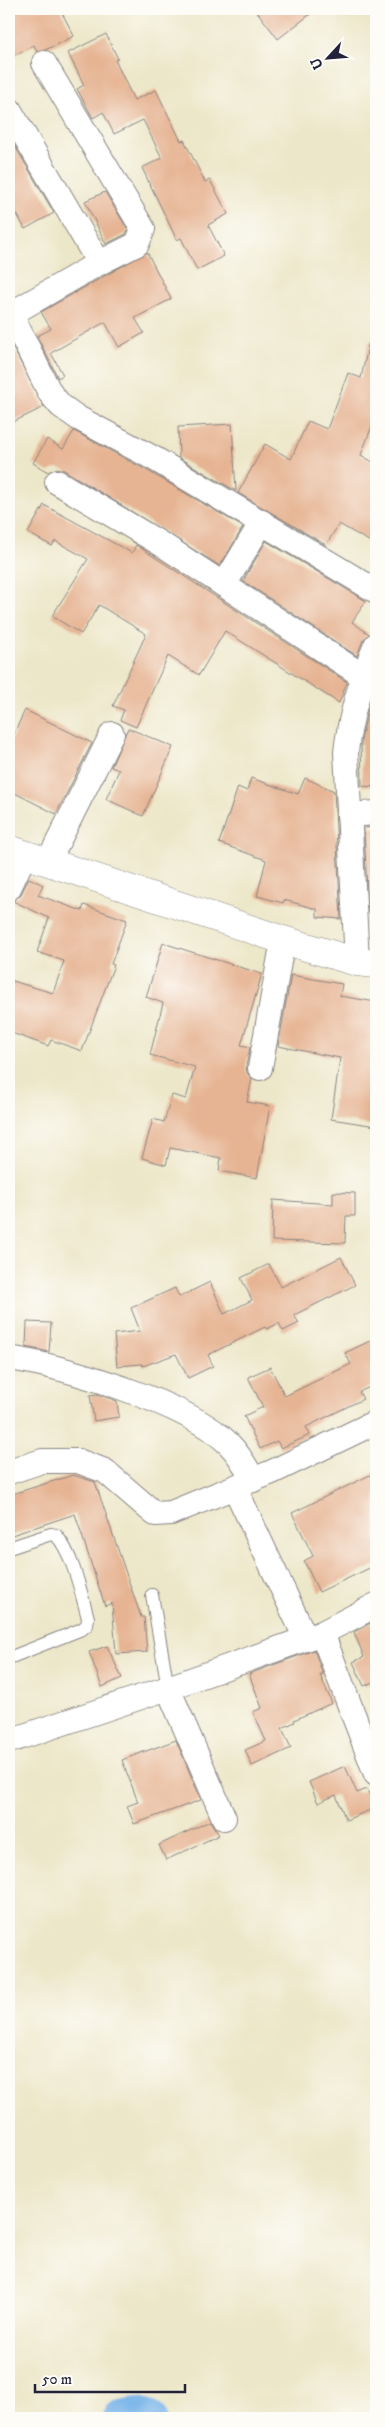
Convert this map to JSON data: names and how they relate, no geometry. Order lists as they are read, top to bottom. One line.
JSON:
{"scale_bar":"50 m","north":"bottom left"}
